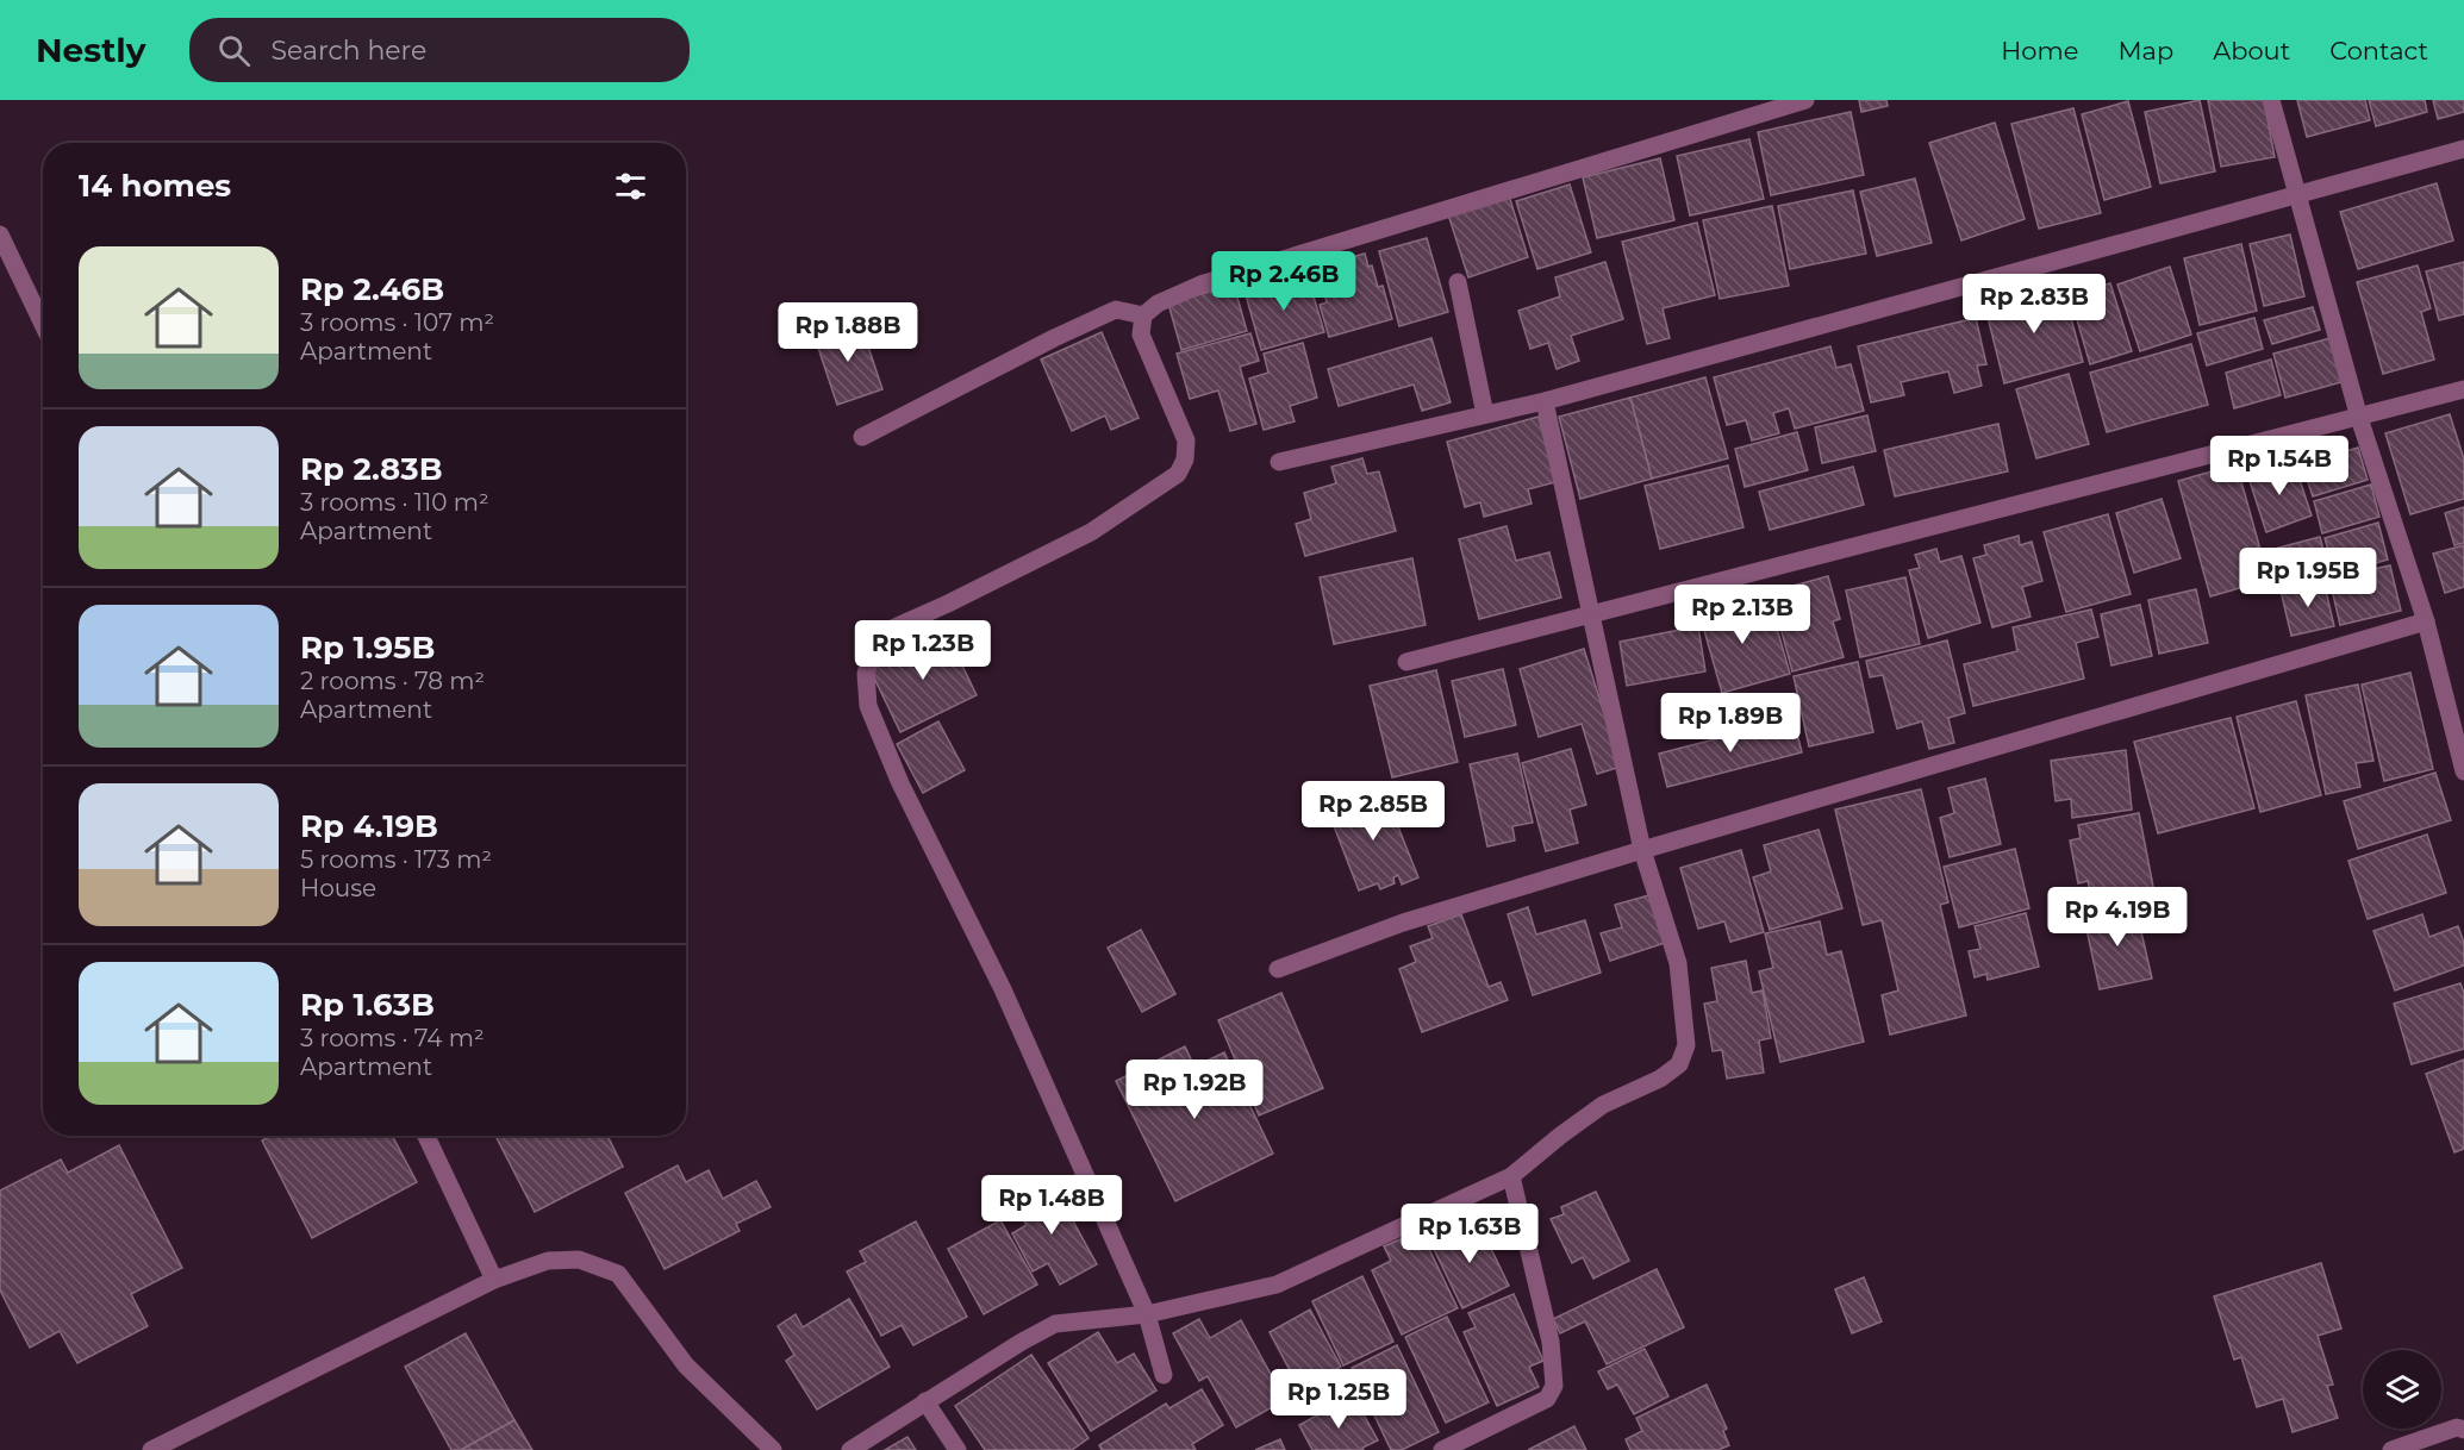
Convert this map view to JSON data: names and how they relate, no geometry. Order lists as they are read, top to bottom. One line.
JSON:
{"page":{"header":"Nestly","search":"Search here","nav":["Home","Map","About","Contact"],"heading":"14 homes","list":[{"name":"Rp 2.46B","note":"3 rooms · 107 m² · Apartment"},{"name":"Rp 2.83B","note":"3 rooms · 110 m² · Apartment"},{"name":"Rp 1.95B","note":"2 rooms · 78 m² · Apartment"},{"name":"Rp 4.19B","note":"5 rooms · 173 m² · House"},{"name":"Rp 1.63B","note":"3 rooms · 74 m² · Apartment"}],"price":["Rp 2.46B","Rp 2.83B","Rp 1.88B","Rp 1.54B","Rp 1.95B","Rp 2.13B","Rp 1.23B","Rp 1.89B","Rp 2.85B","Rp 4.19B","Rp 1.92B","Rp 1.48B","Rp 1.63B","Rp 1.25B"]}}
